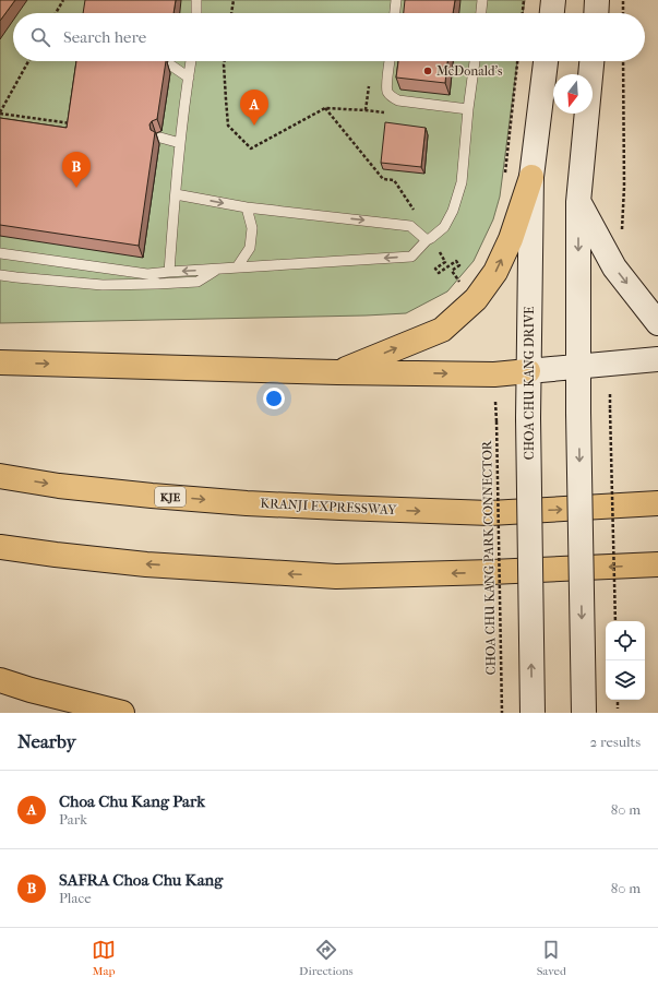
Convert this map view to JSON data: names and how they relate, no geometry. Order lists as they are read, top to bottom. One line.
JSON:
{"streets":{"highway":["KJE","KRANJI EXPRESSWAY"],"main road":["CHOA CHU KANG DRIVE"],"path":["CHOA CHU KANG PARK CONNECTOR"]},"places":["McDonald's"],"north":"bottom","page":{"search":"Search here","pins":["A","B"],"heading":["Nearby","2 results"],"list":[{"mark":"A","name":"Choa Chu Kang Park","note":"Park","value":"80 m"},{"mark":"B","name":"SAFRA Choa Chu Kang","note":"Place","value":"80 m"}],"nav":["Map","Directions","Saved"]}}
